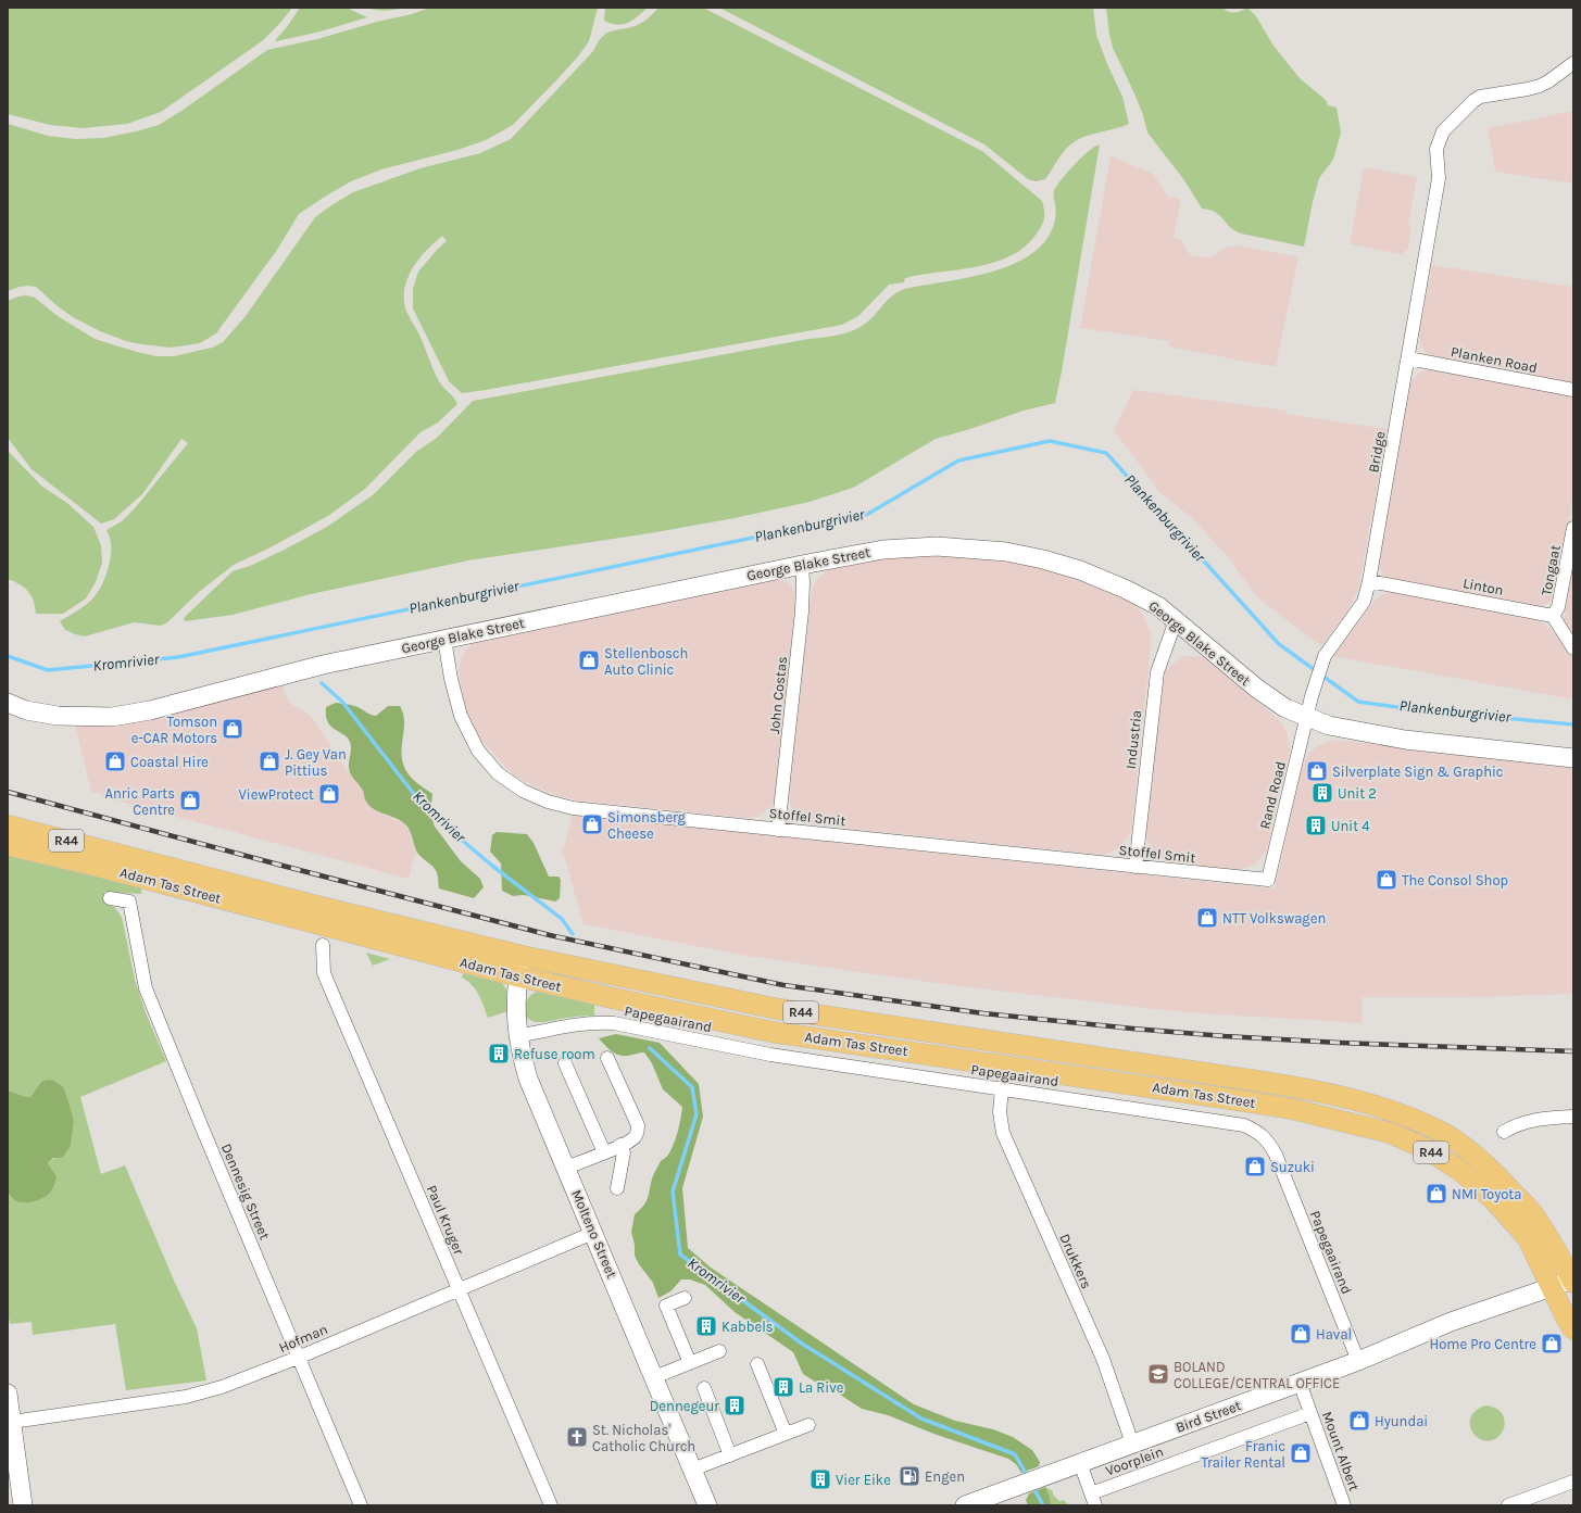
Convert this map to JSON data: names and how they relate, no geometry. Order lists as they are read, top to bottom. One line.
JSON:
{"streets":{"main road":["R44","Adam Tas Street"],"street":["Planken Road","Bridge","George Blake Street","Tongaat","Linton","John Costas","Industria","Rand Road","Stoffel Smit","Papegaairand","Dennesig Street","Paul Kruger","Molteno Street","Drukkers","Hofman","Bird Street","Mount Albert","Voorplein"]},"crossings":[["Planken Road","Bridge"],["Bridge","George Blake Street"],["Bridge","Linton"],["Bridge","Rand Road"],["George Blake Street","John Costas"],["George Blake Street","Industria"],["George Blake Street","Rand Road"],["George Blake Street","Stoffel Smit"],["Tongaat","Linton"],["John Costas","Stoffel Smit"],["Industria","Stoffel Smit"],["Rand Road","Stoffel Smit"],["Adam Tas Street","Molteno Street"],["Adam Tas Street","Bird Street"],["Papegaairand","Molteno Street"],["Papegaairand","Drukkers"],["Papegaairand","Bird Street"],["Dennesig Street","Hofman"],["Paul Kruger","Hofman"],["Molteno Street","Hofman"],["Drukkers","Bird Street"],["Bird Street","Mount Albert"],["Mount Albert","Voorplein"]],"water":["Plankenburgrivier","Kromrivier"],"places":{"shop":["Stellenbosch Auto Clinic","Tomson e-CAR Motors","Coastal Hire","J. Gey Van Pittius","Silverplate Sign & Graphic","ViewProtect","Anric Parts Centre","Simonsberg Cheese","The Consol Shop","NTT Volkswagen","Suzuki","NMI Toyota","Haval","Home Pro Centre","Hyundai","Franic Trailer Rental"],"building":["Unit 2","Unit 4","Refuse room","Kabbels","La Rive","Dennegeur","Vier Eike"],"school or university":["BOLAND COLLEGE/CENTRAL OFFICE"],"church":["St. Nicholas' Catholic Church"],"fuel station":["Engen"]}}
